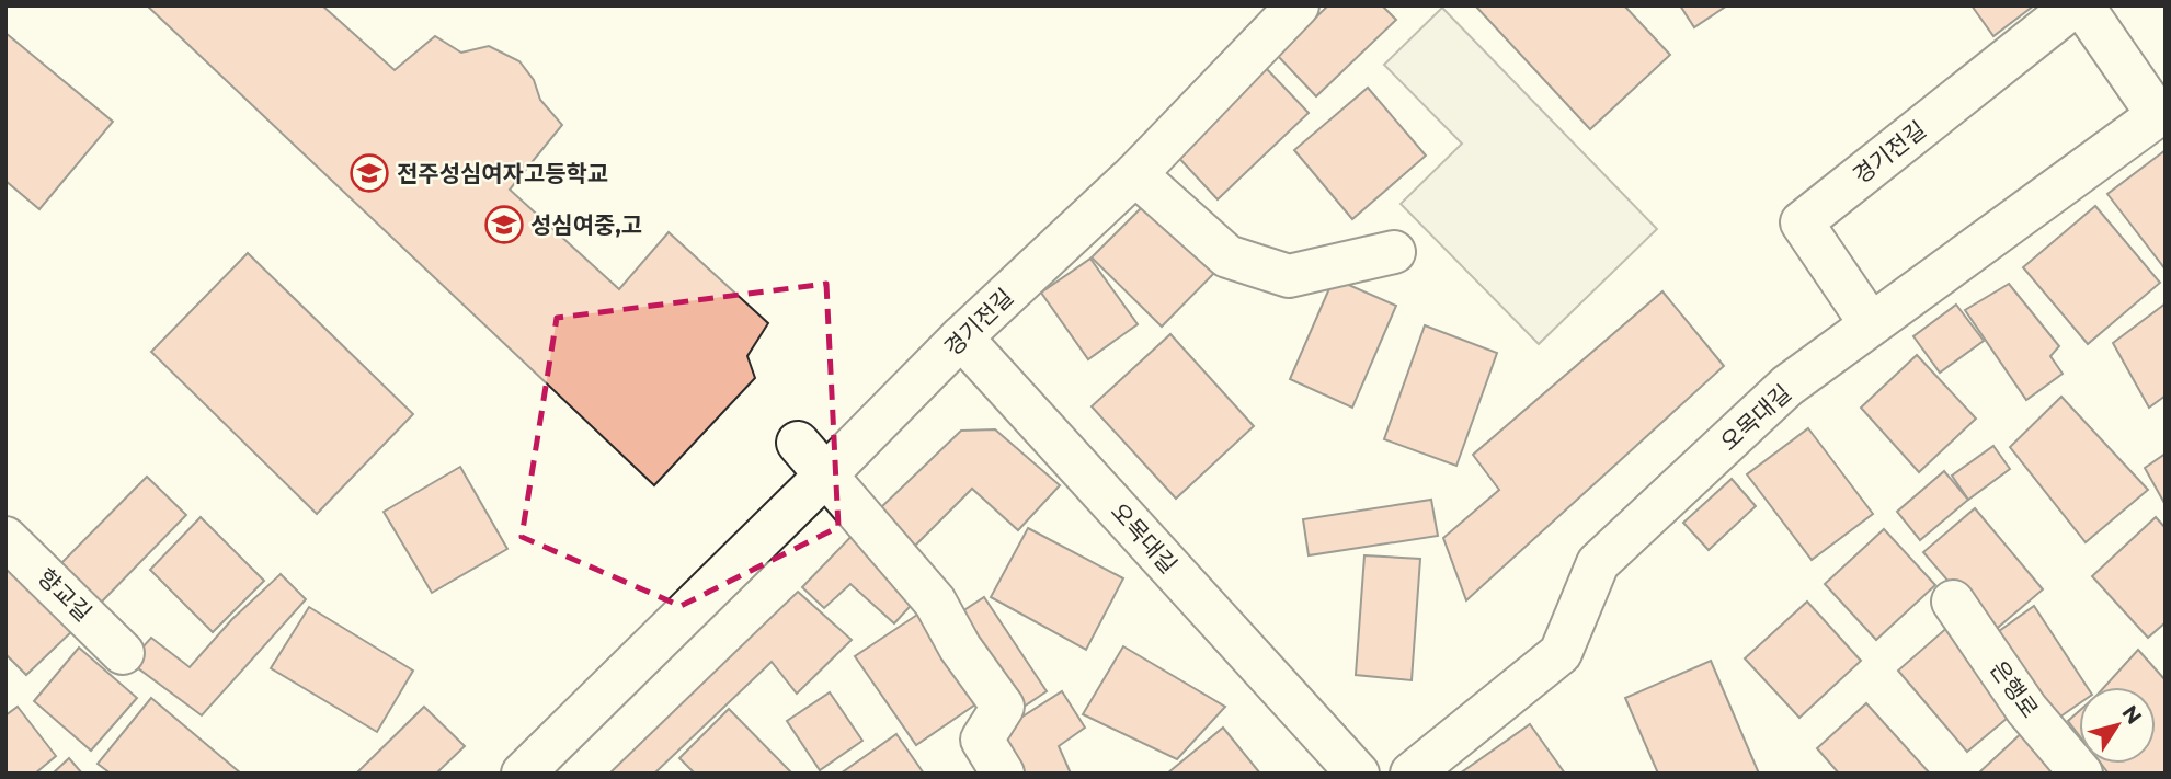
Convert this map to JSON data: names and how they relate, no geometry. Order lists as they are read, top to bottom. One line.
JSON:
{"streets":{"street":["경기전길","오목대길","향교길","은행로"]},"crossings":[["경기전길","오목대길"]],"places":{"school or university":["전주성심여자고등학교","성심여중,고"]},"north":"top right"}
